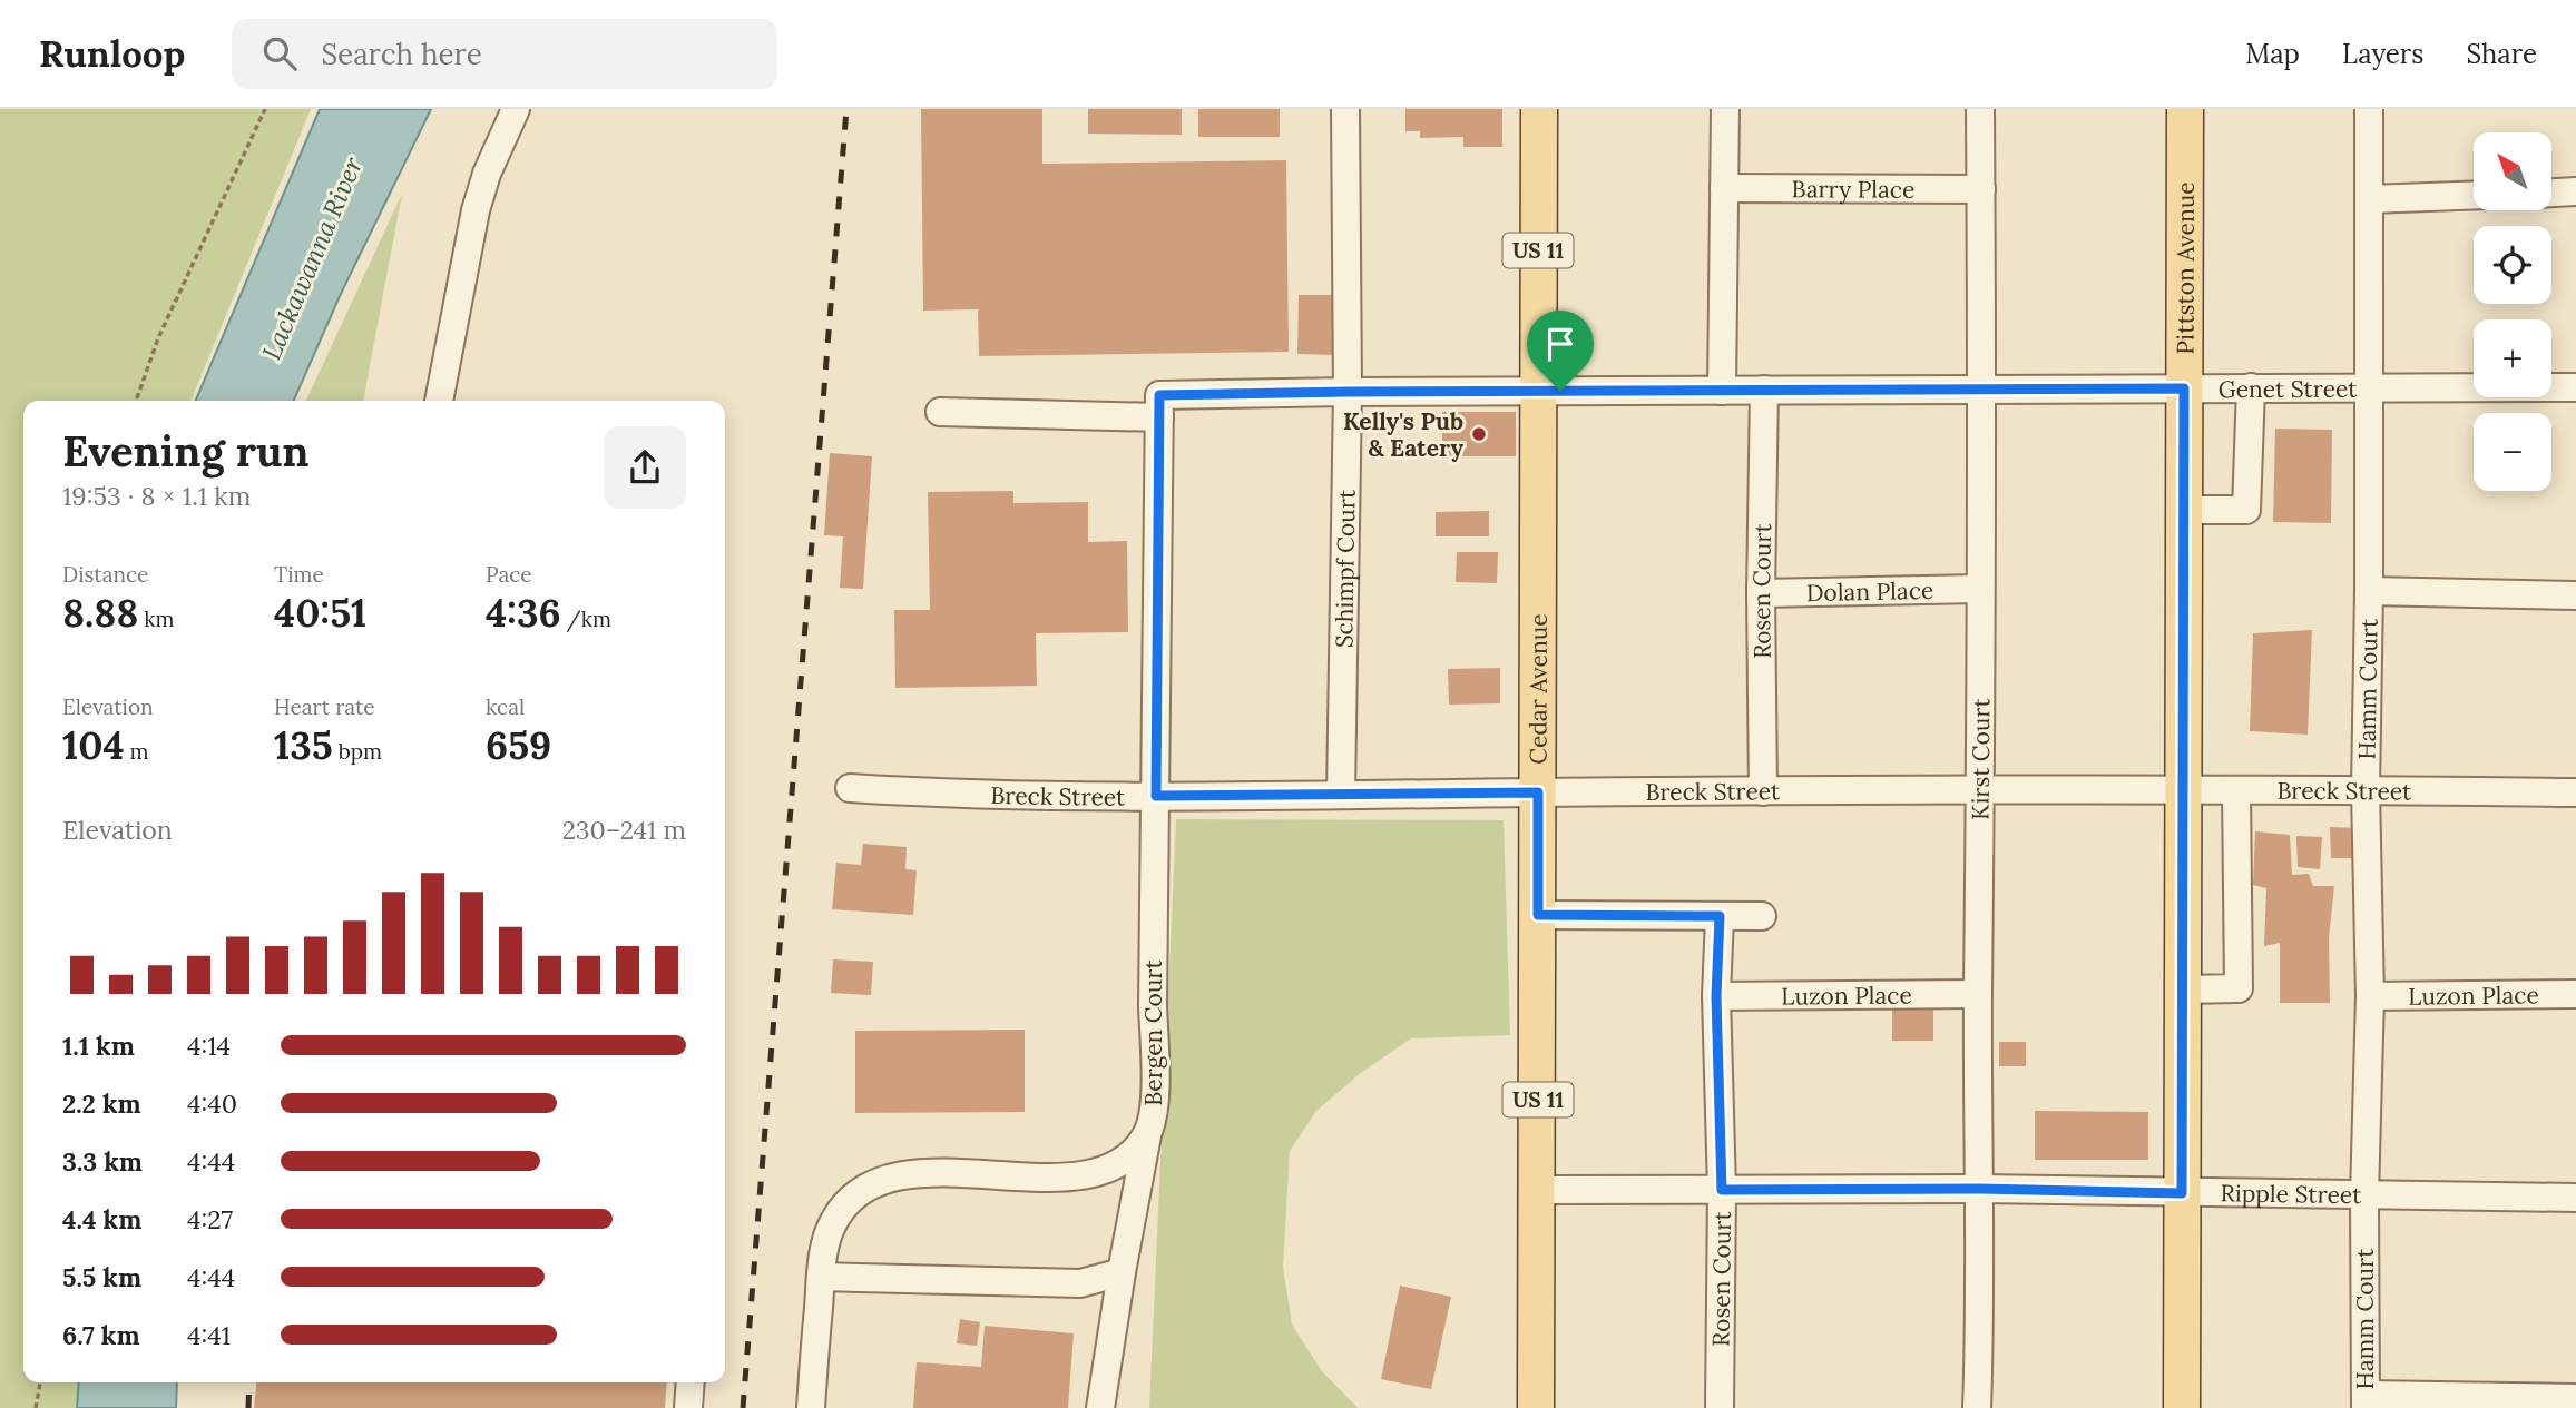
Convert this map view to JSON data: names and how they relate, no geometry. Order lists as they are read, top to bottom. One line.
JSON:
{"streets":{"main road":["US 11","Pittston Avenue","Cedar Avenue"],"street":["Barry Place","Genet Street","Schimpf Court","Rosen Court","Dolan Place","Hamm Court","Kirst Court","Breck Street","Luzon Place","Bergen Court","Ripple Street"]},"crossings":[["Barry Place","Kirst Court"],["Pittston Avenue","Genet Street"],["Pittston Avenue","Breck Street"],["Pittston Avenue","Ripple Street"],["Genet Street","Schimpf Court"],["Genet Street","Rosen Court"],["Genet Street","Cedar Avenue"],["Genet Street","Hamm Court"],["Genet Street","Kirst Court"],["Genet Street","Bergen Court"],["Schimpf Court","Breck Street"],["Rosen Court","Dolan Place"],["Rosen Court","Breck Street"],["Rosen Court","Luzon Place"],["Rosen Court","Ripple Street"],["Dolan Place","Kirst Court"],["Cedar Avenue","Breck Street"],["Cedar Avenue","Ripple Street"],["Hamm Court","Breck Street"],["Hamm Court","Luzon Place"],["Hamm Court","Ripple Street"],["Kirst Court","Breck Street"],["Kirst Court","Luzon Place"],["Kirst Court","Ripple Street"],["Breck Street","Bergen Court"]],"water":["Lackawanna River"],"places":["Kelly's Pub & Eatery"],"north":"top left","page":{"header":"Runloop","search":"Search here","nav":["Map","Layers","Share"],"map_buttons":["+","−"],"heading":["Evening run","19:53 · 8 × 1.1 km"],"stats":[["Distance","8.88 km"],["Time","40:51"],["Pace","4:36 /km"],["Elevation","104 m"],["Heart rate","135 bpm"],["kcal","659"]],"chart":["Elevation","230–241 m"],"list":[{"name":"1.1 km","note":"4:14"},{"name":"2.2 km","note":"4:40"},{"name":"3.3 km","note":"4:44"},{"name":"4.4 km","note":"4:27"},{"name":"5.5 km","note":"4:44"},{"name":"6.7 km","note":"4:41"}]}}
